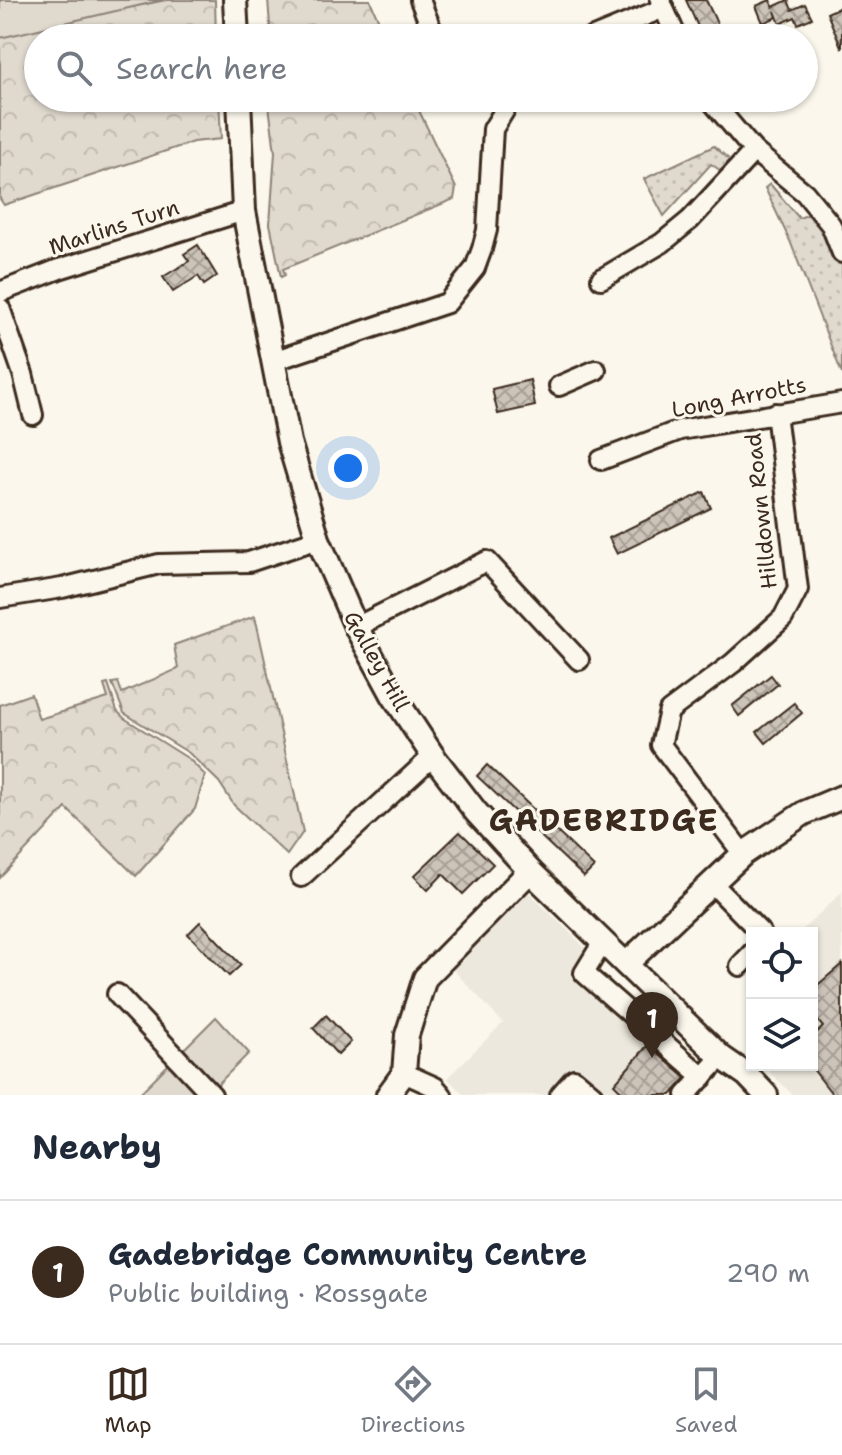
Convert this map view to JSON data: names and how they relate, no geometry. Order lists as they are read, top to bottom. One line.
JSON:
{"streets":{"street":["Marlins Turn","Long Arrotts","Hilldown Road","Galley Hill"]},"crossings":[["Marlins Turn","Galley Hill"],["Long Arrotts","Hilldown Road"]],"districts":["GADEBRIDGE"],"page":{"search":"Search here","pins":"1","heading":"Nearby","list":[{"mark":"1","name":"Gadebridge Community Centre","note":"Public building · Rossgate","value":"290 m"}],"nav":["Map","Directions","Saved"]}}
